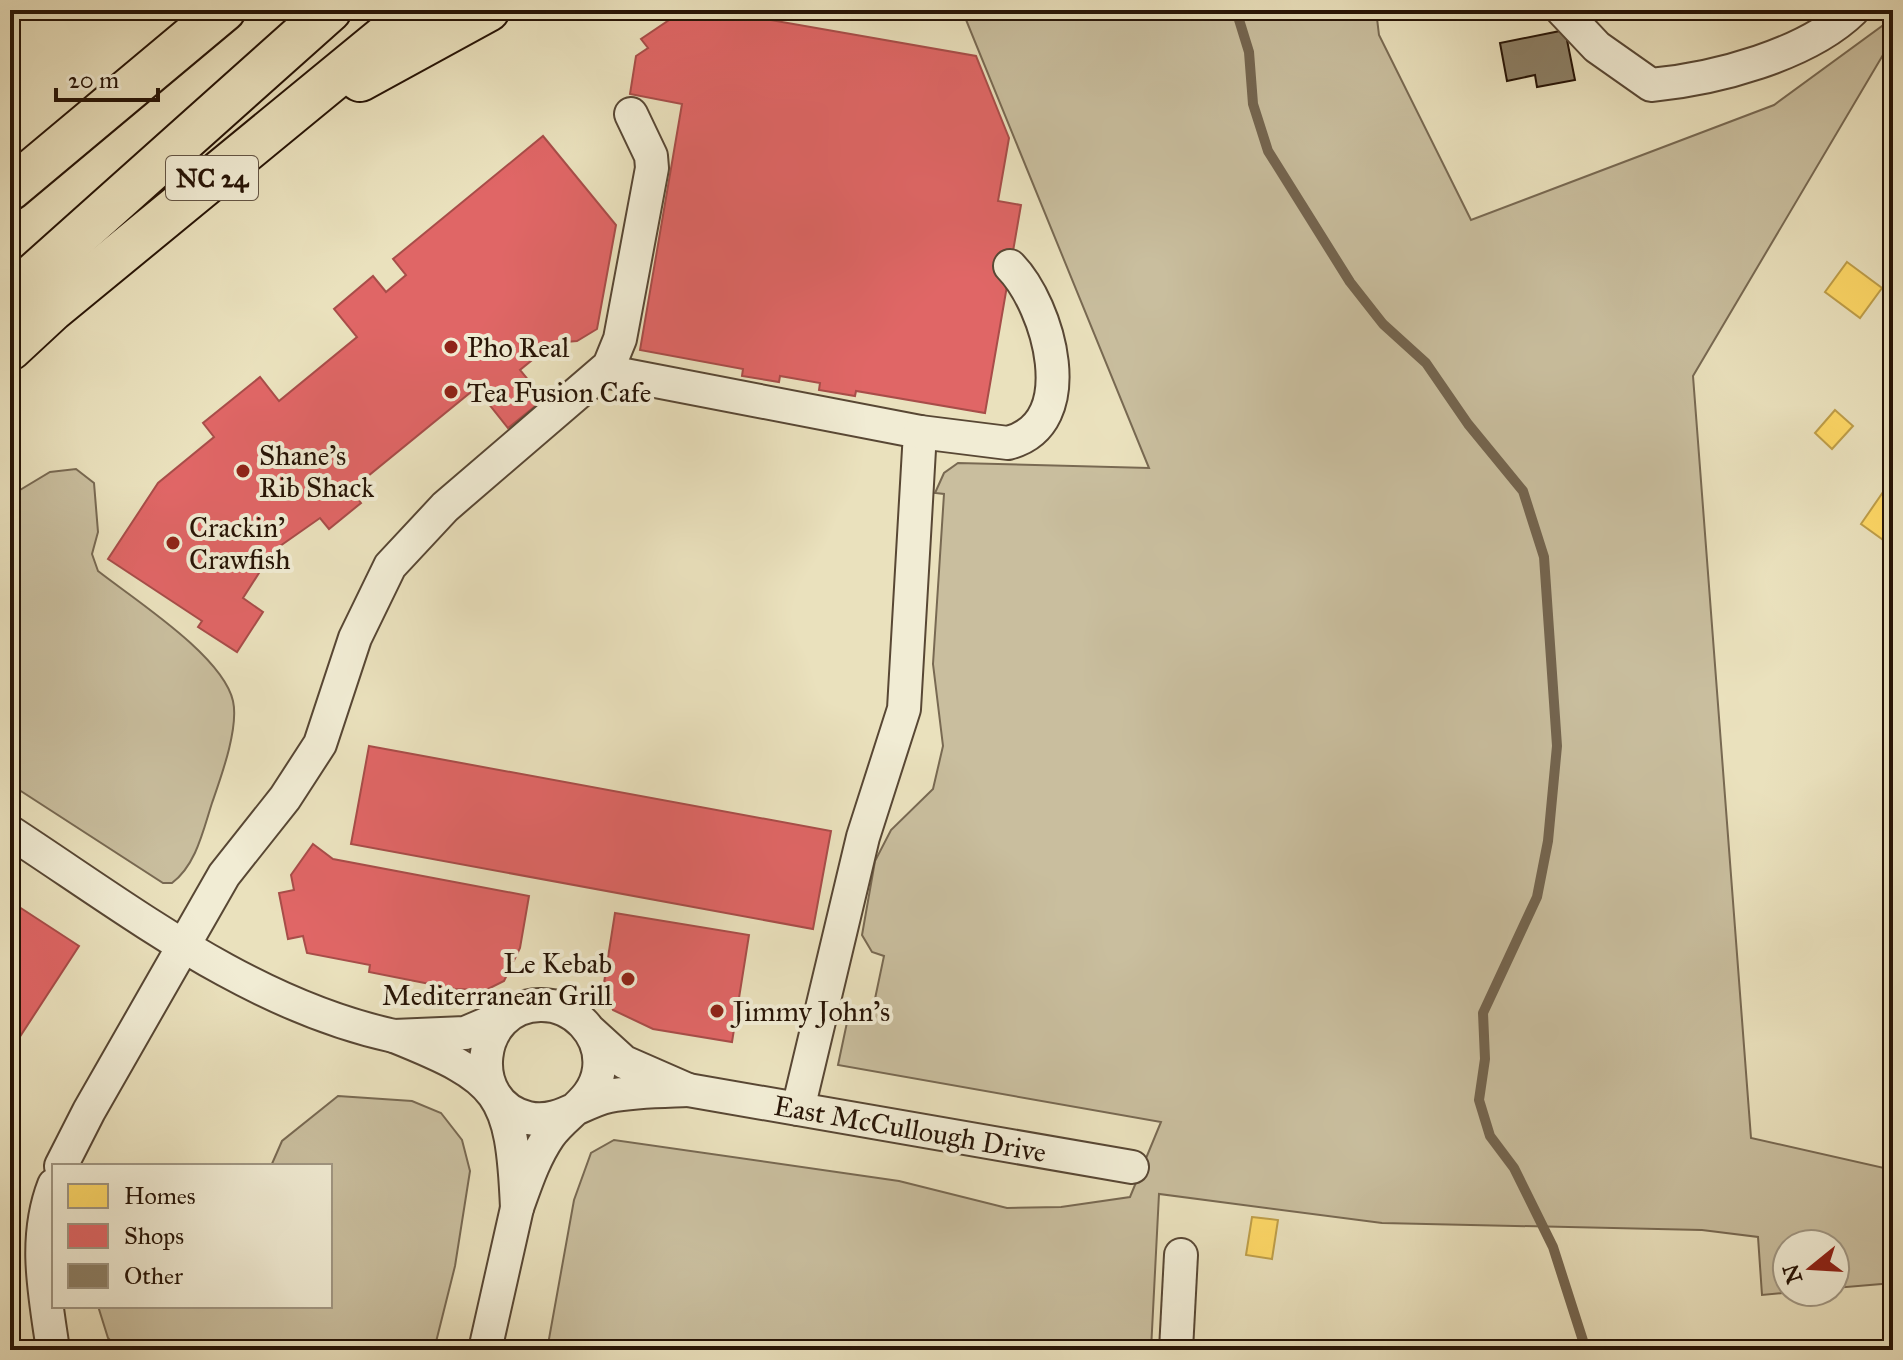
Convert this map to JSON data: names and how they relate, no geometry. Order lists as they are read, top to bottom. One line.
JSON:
{"streets":{"main road":["NC 24"],"street":["East McCullough Drive"]},"places":["Pho Real","Tea Fusion Cafe","Shane's Rib Shack","Crackin' Crawfish","Le Kebab Mediterranean Grill","Jimmy John's"],"legend":["Homes","Shops","Other"],"scale_bar":"20 m","north":"left"}
